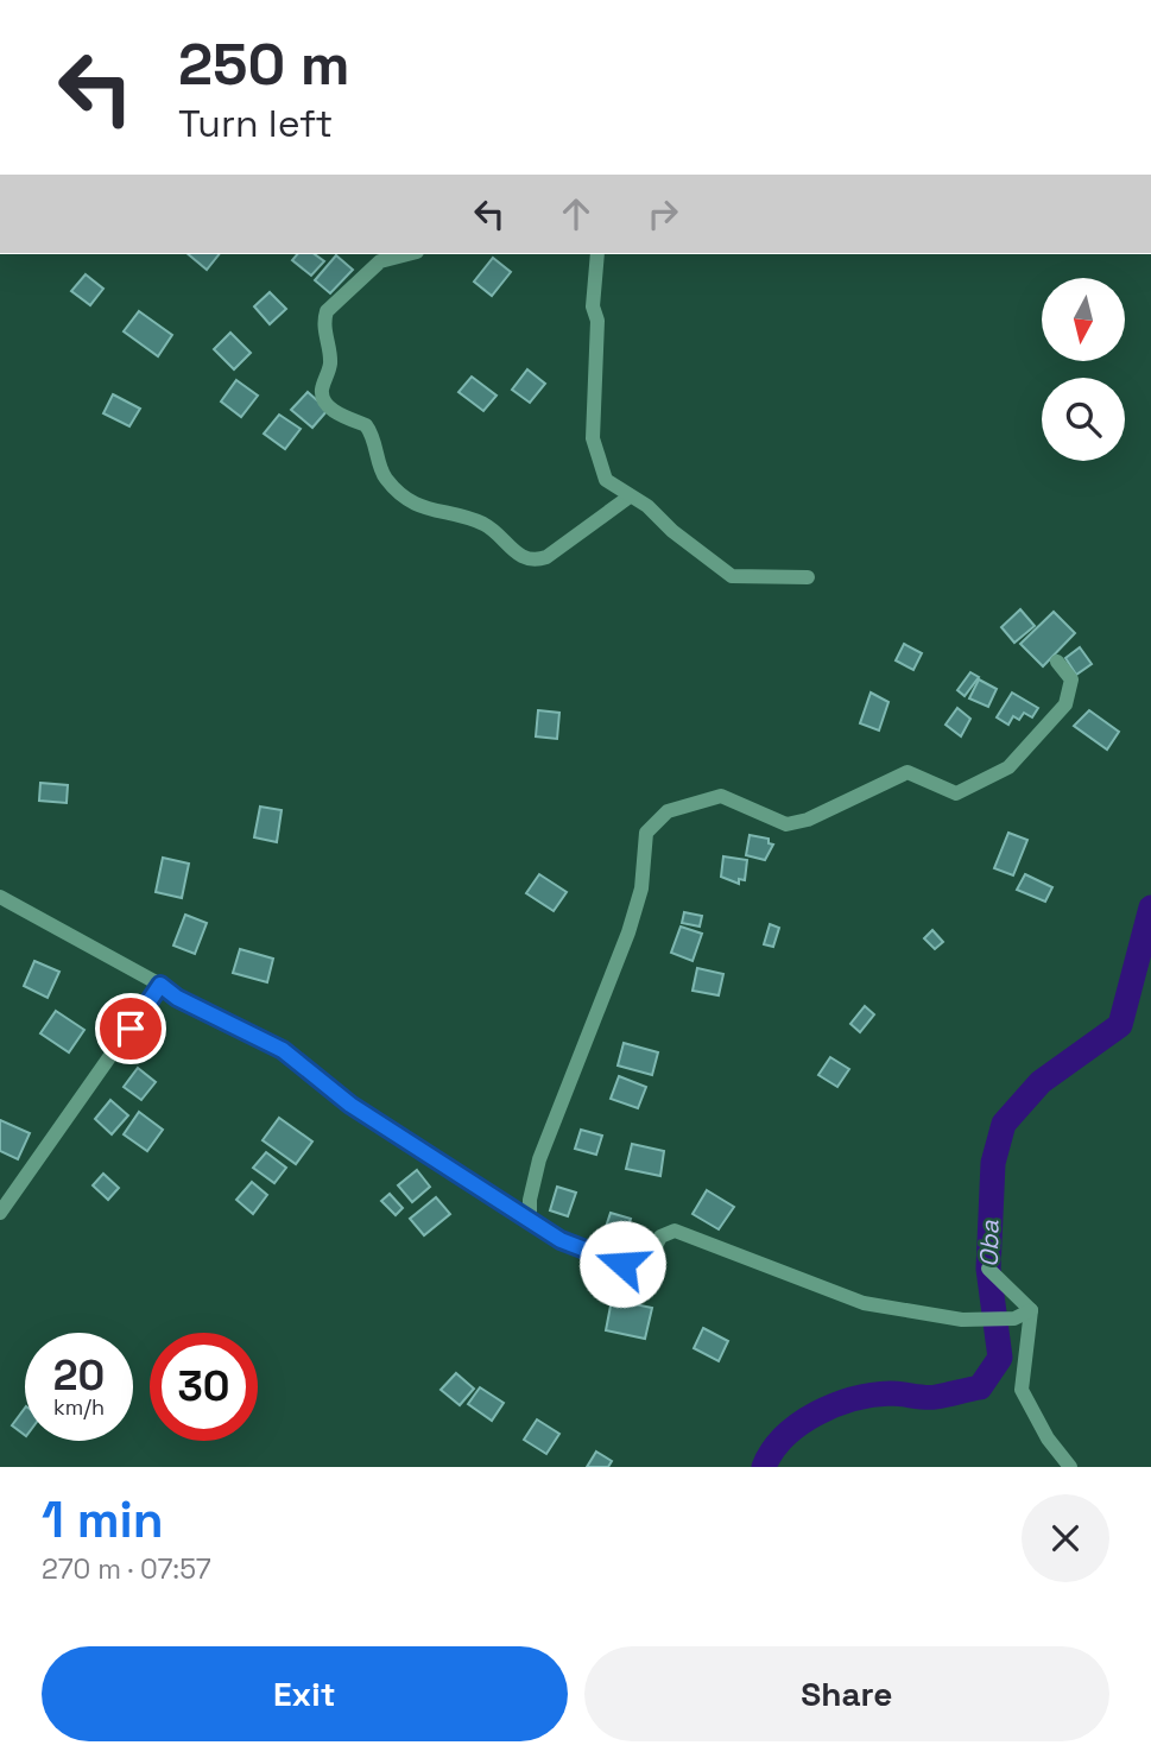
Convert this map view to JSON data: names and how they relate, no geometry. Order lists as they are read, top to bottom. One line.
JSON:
{"water":["Oba"],"north":"bottom","page":{"turn":["250 m","Turn left"],"speed":"20 km/h","limit":"30","heading":["1 min","270 m · 07:57"],"buttons":["Exit","Share"]}}
